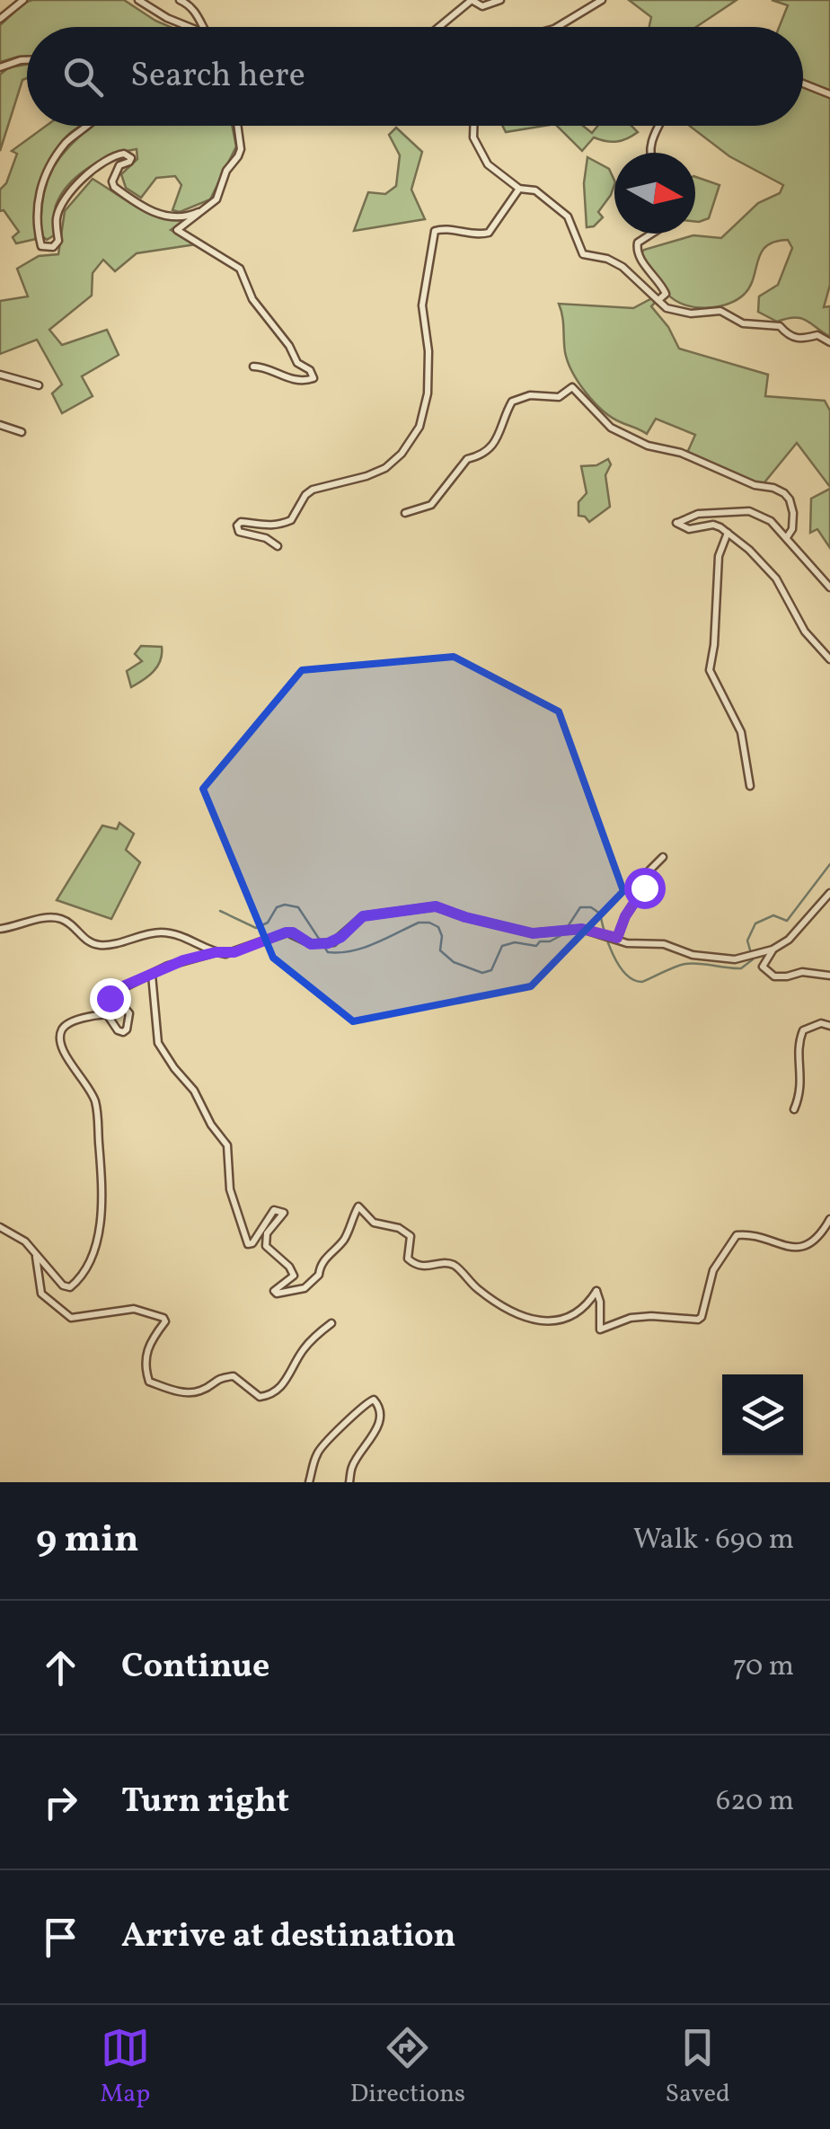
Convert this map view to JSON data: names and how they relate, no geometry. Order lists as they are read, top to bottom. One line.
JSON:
{"north":"right","page":{"search":"Search here","heading":["9 min","Walk · 690 m"],"list":[["Continue","70 m"],["Turn right","620 m"],"Arrive at destination"],"nav":["Map","Directions","Saved"]}}
